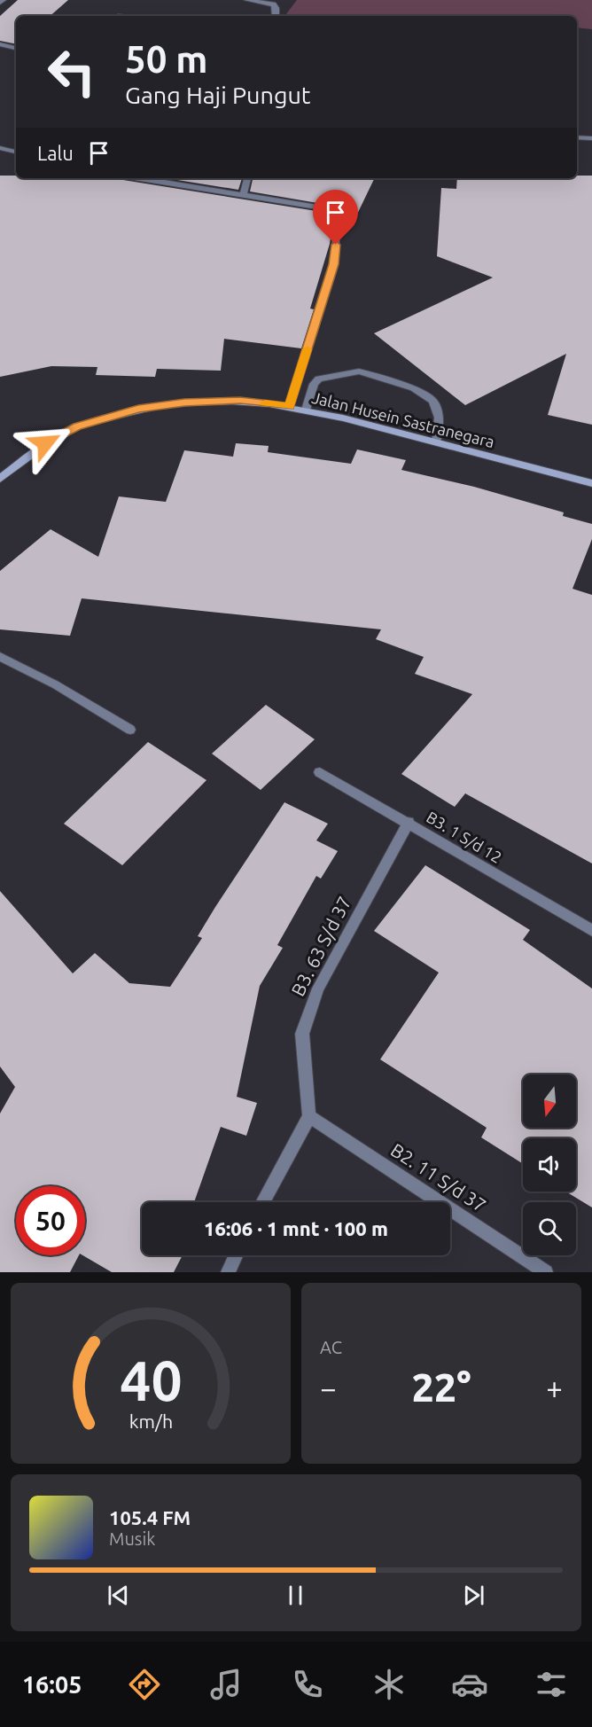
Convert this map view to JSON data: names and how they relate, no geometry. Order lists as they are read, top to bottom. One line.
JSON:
{"streets":{"main road":["Jalan Husein Sastranegara"],"street":["B3. 1 S/d 12","B3. 63 S/d 37","B2. 11 S/d 37"]},"crossings":[["B3. 1 S/d 12","B3. 63 S/d 37"],["B3. 63 S/d 37","B2. 11 S/d 37"]],"north":"bottom","page":{"turn":["50 m","Gang Haji Pungut"],"then":"Lalu","limit":"50","trip":"16:06 · 1 mnt · 100 m","tile":"AC","heat":["−","22°","+"],"song":["105.4 FM","Musik"],"tabs":"16:05","gauge":["40","km/h"]}}
